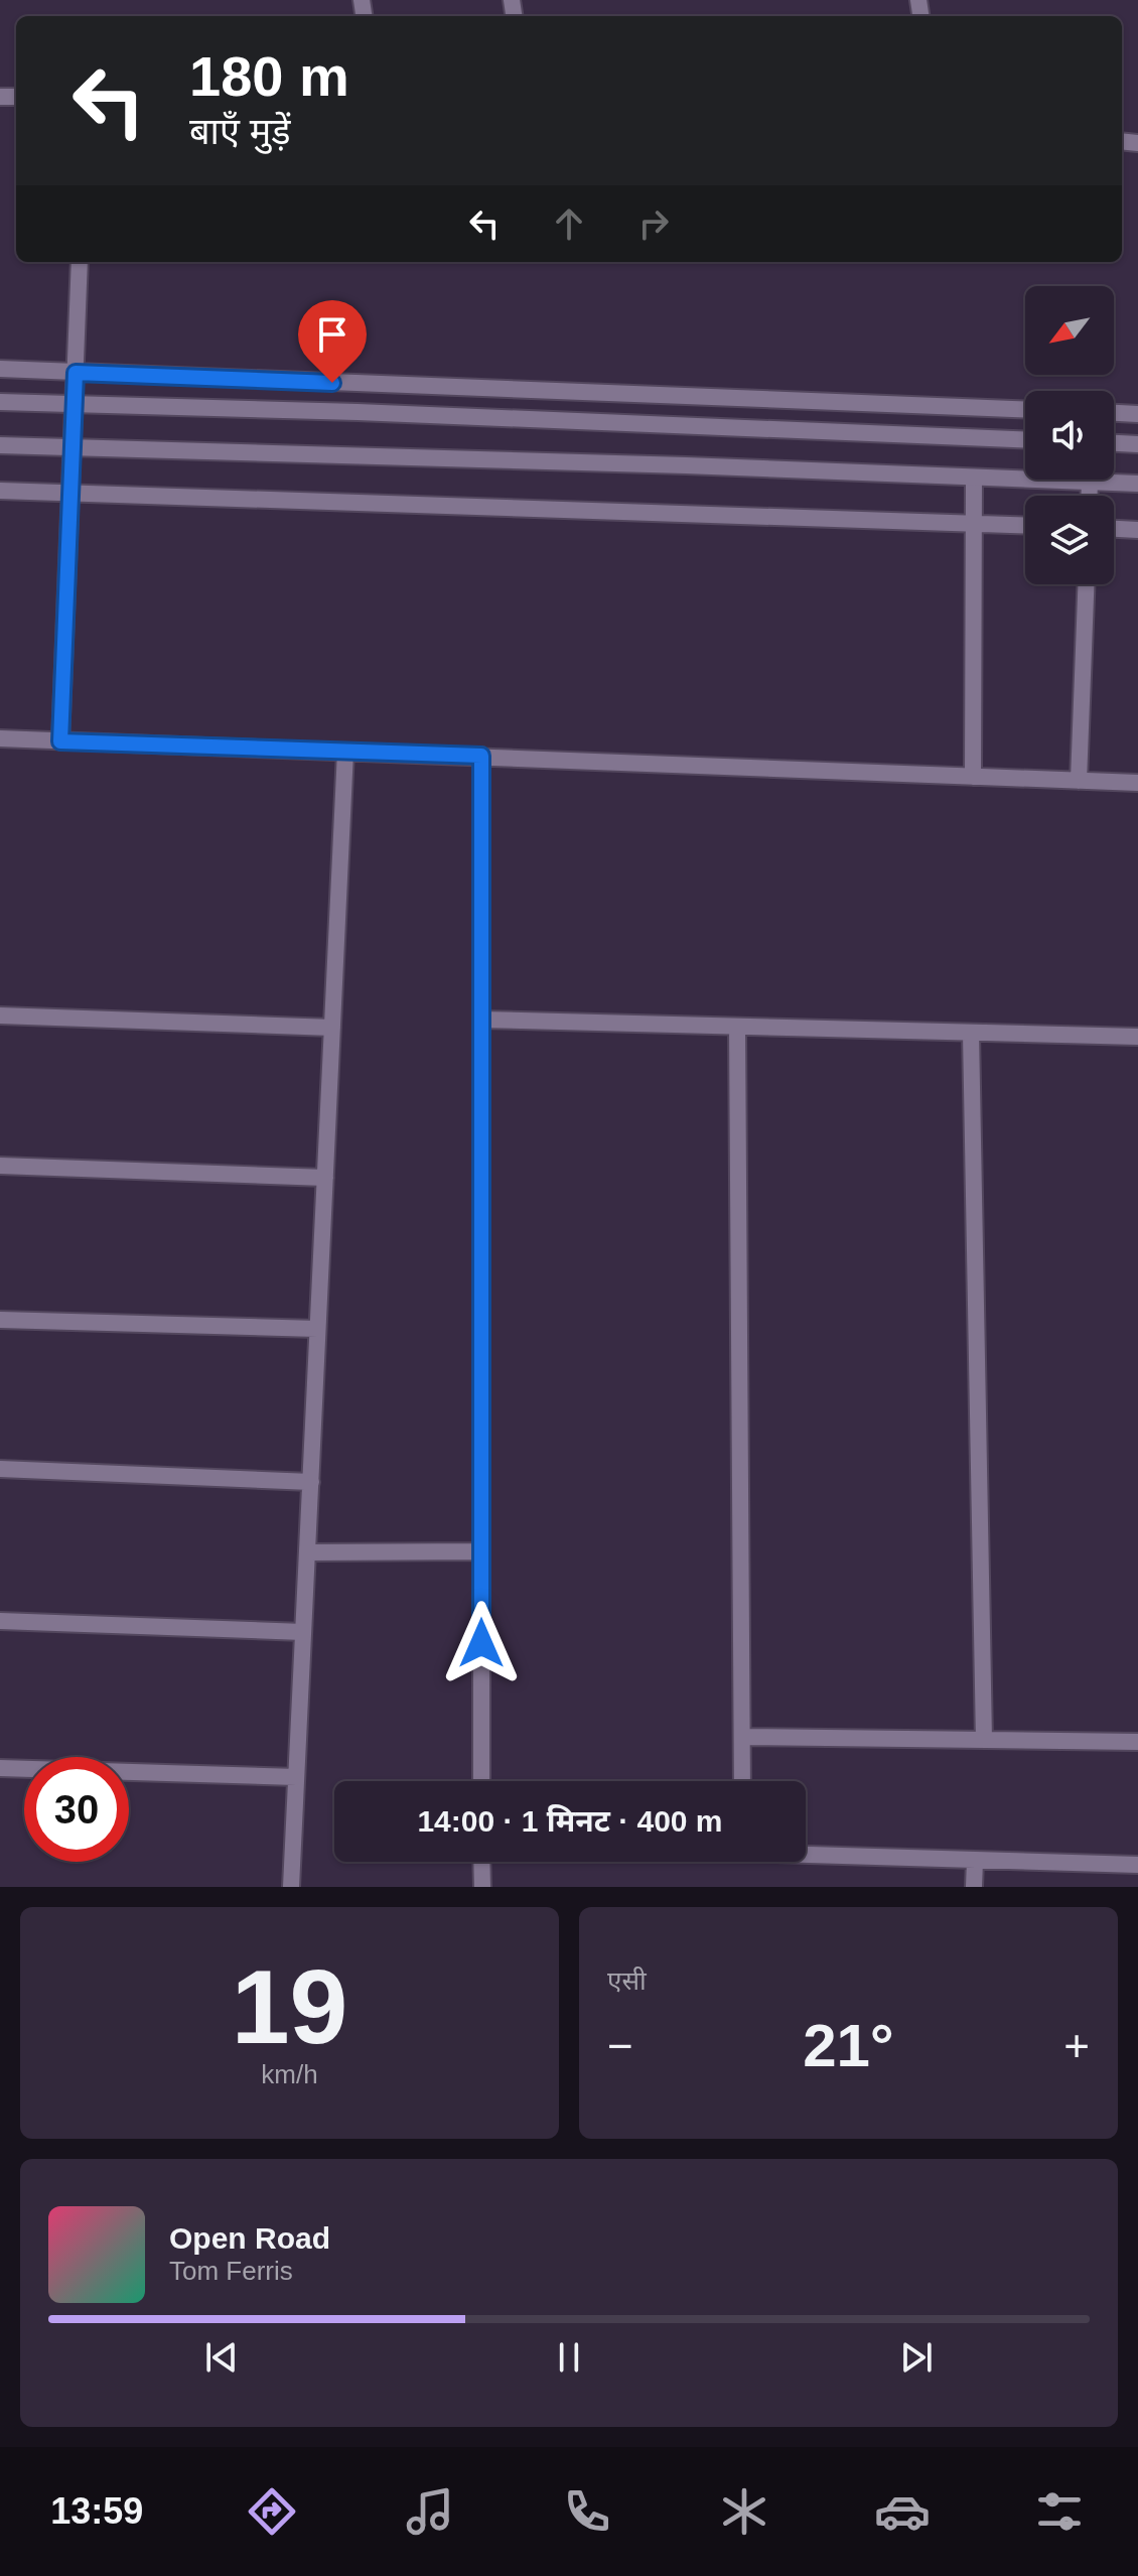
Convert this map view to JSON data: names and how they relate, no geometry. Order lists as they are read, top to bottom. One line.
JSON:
{"north":"bottom left","page":{"turn":["180 m","बाएँ मुड़ें"],"limit":"30","trip":"14:00 · 1 मिनट · 400 m","tile":[["19","km/h"],"एसी"],"heat":["−","21°","+"],"song":["Open Road","Tom Ferris"],"tabs":"13:59"}}
